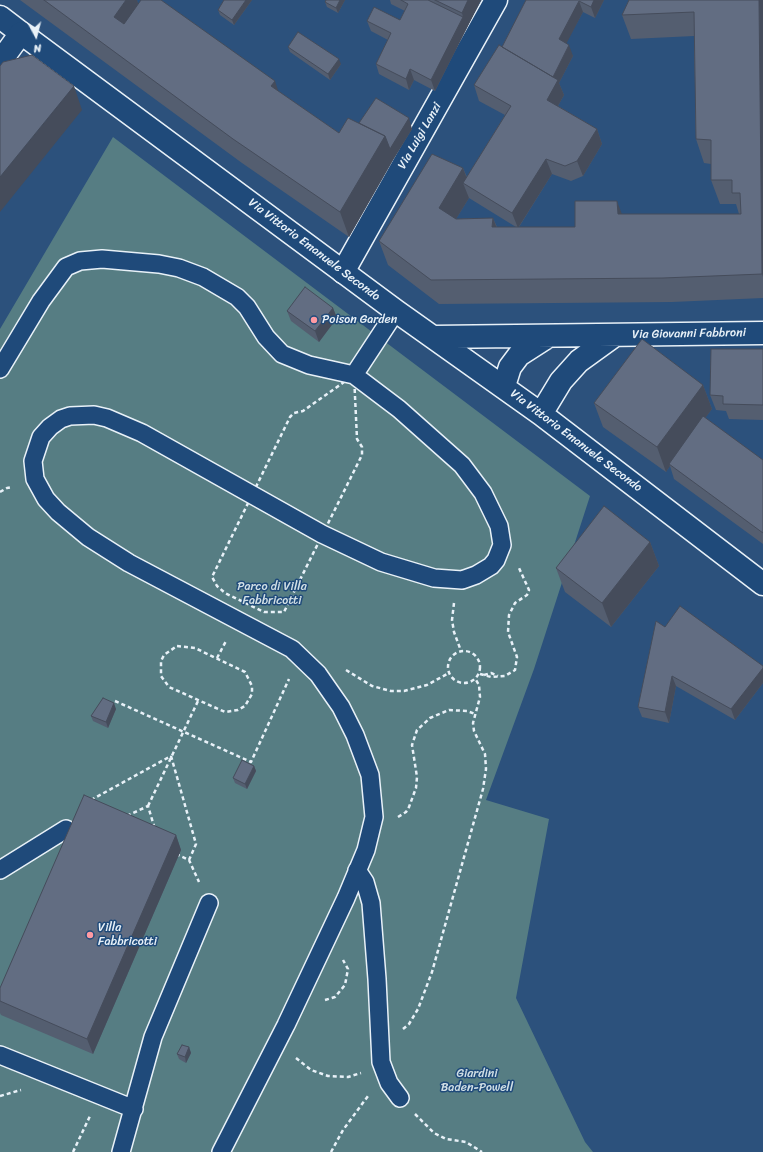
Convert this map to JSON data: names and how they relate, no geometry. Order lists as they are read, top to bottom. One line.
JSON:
{"streets":{"street":["Via Luigi Lanzi","Via Vittorio Emanuele Secondo","Via Giovanni Fabbroni"]},"crossings":[["Via Luigi Lanzi","Via Vittorio Emanuele Secondo"],["Via Vittorio Emanuele Secondo","Via Giovanni Fabbroni"]],"parks":["Parco di Villa Fabbricotti","Giardini Baden-Powell"],"places":["Poison Garden","Villa Fabbricotti"],"north":"bottom"}
